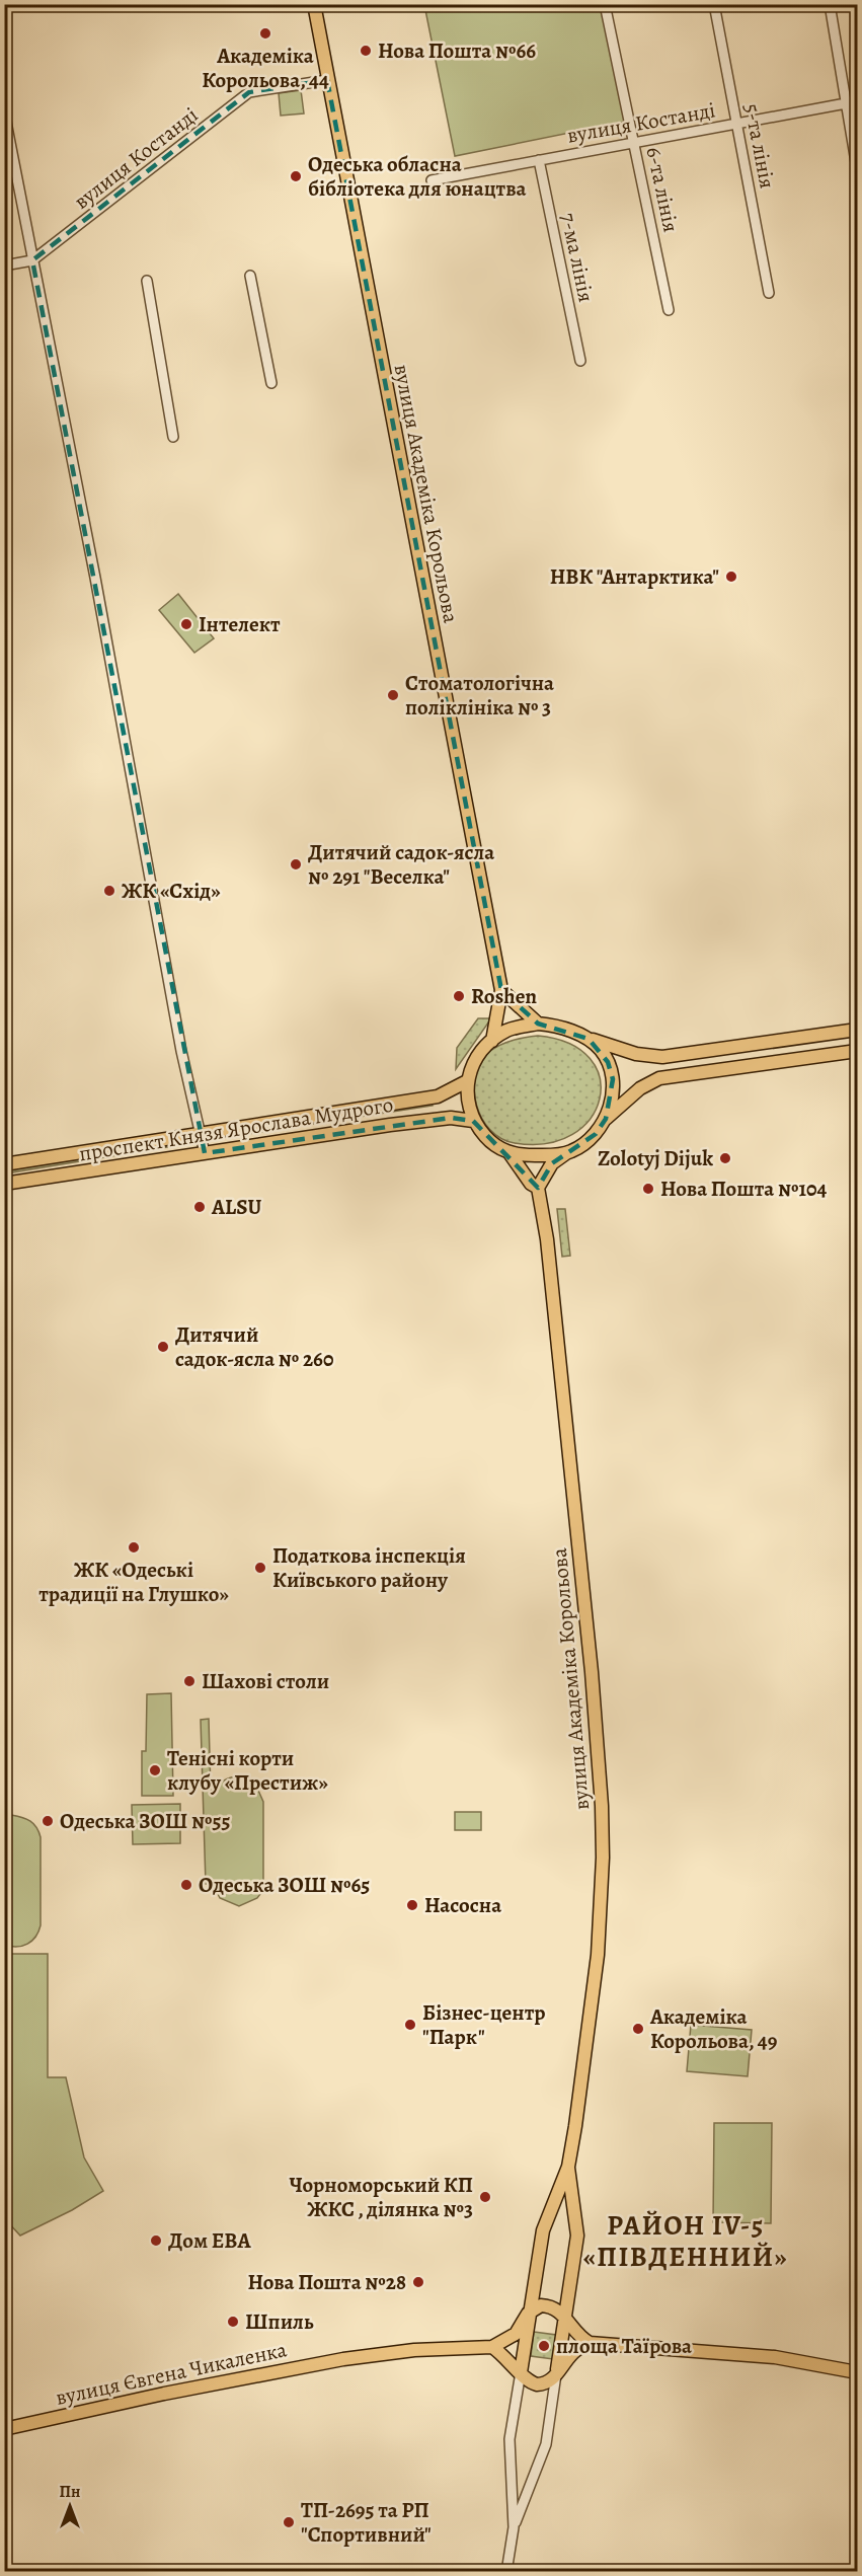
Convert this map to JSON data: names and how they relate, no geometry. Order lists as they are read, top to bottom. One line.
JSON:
{"streets":{"main road":["вулиця Академіка Корольова","проспект Князя Ярослава Мудрого","вулиця Євгена Чикаленка"],"street":["вулиця Костанді","5-та лінія","6-та лінія","7-ма лінія"]},"crossings":[["вулиця Костанді","5-та лінія"],["вулиця Костанді","6-та лінія"],["вулиця Костанді","7-ма лінія"],["вулиця Костанді","вулиця Академіка Корольова"],["вулиця Академіка Корольова","проспект Князя Ярослава Мудрого"]],"districts":["РАЙОН IV-5 «ПІВДЕННИЙ»"],"places":["Академіка Корольова, 44","Нова Пошта №66","Одеська обласна бібліотека для юнацтва","НВК \"Антарктика\"","Інтелект","Стоматологічна поліклініка № 3","Дитячий садок-ясла № 291 \"Веселка\"","ЖК «Схід»","Roshen","Zolotyj Dijuk","Нова Пошта №104","ALSU","Дитячий садок-ясла № 260","ЖК «Одеські традиції на Глушко»","Податкова інспекція Київського району","Шахові столи","Тенісні корти клубу «Престиж»","Одеська ЗОШ №55","Одеська ЗОШ №65","Насосна","Бізнес-центр \"Парк\"","Академіка Корольова, 49","Чорноморський КП ЖКС , ділянка №3","Дом ЕВА","Нова Пошта №28","Шпиль","площа Таїрова","ТП-2695 та РП \"Спортивний\""],"north":"top"}
